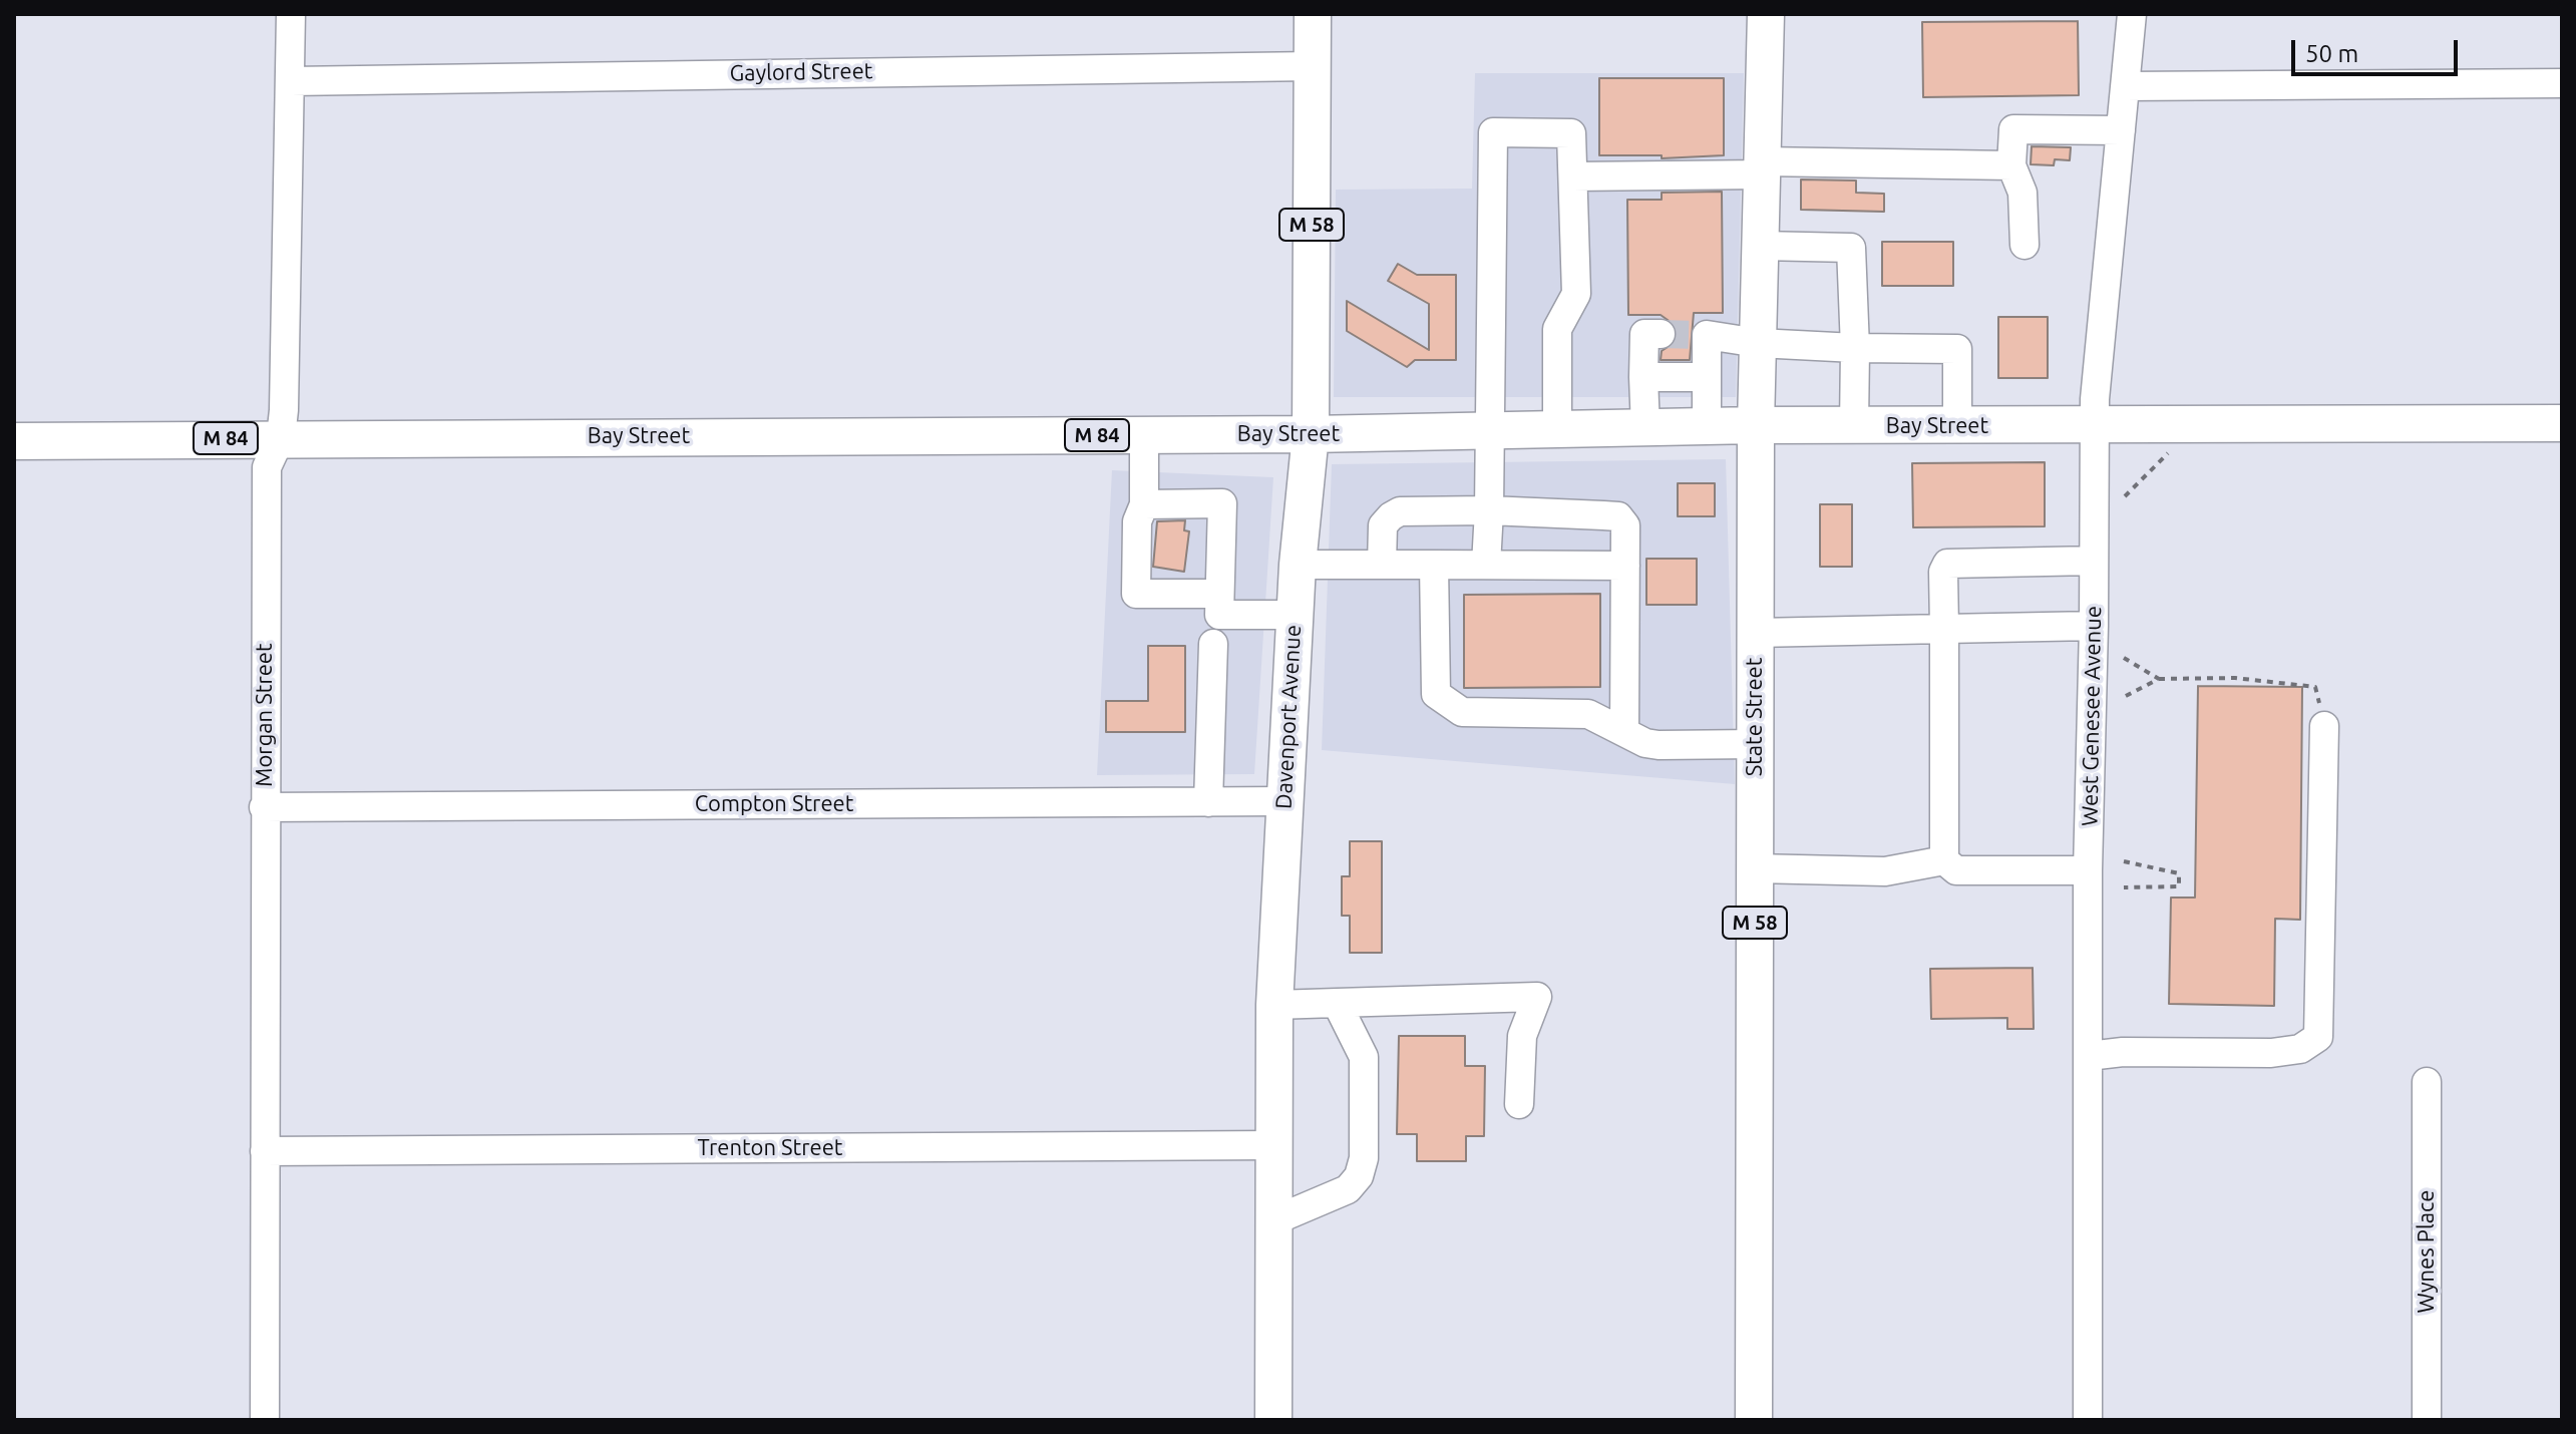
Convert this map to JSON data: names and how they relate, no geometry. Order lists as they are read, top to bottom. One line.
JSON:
{"streets":{"main road":["M 58","Bay Street","M 84","Davenport Avenue","State Street"],"street":["Gaylord Street","Morgan Street","West Genesee Avenue","Compton Street","Trenton Street","Wynes Place"]},"crossings":[["Gaylord Street","Morgan Street"],["Gaylord Street","Davenport Avenue"],["Bay Street","Morgan Street"],["Bay Street","West Genesee Avenue"],["Bay Street","Davenport Avenue"],["Bay Street","State Street"],["Morgan Street","Compton Street"],["Morgan Street","Trenton Street"],["Davenport Avenue","Compton Street"],["Davenport Avenue","Trenton Street"]],"scale_bar":"50 m"}
